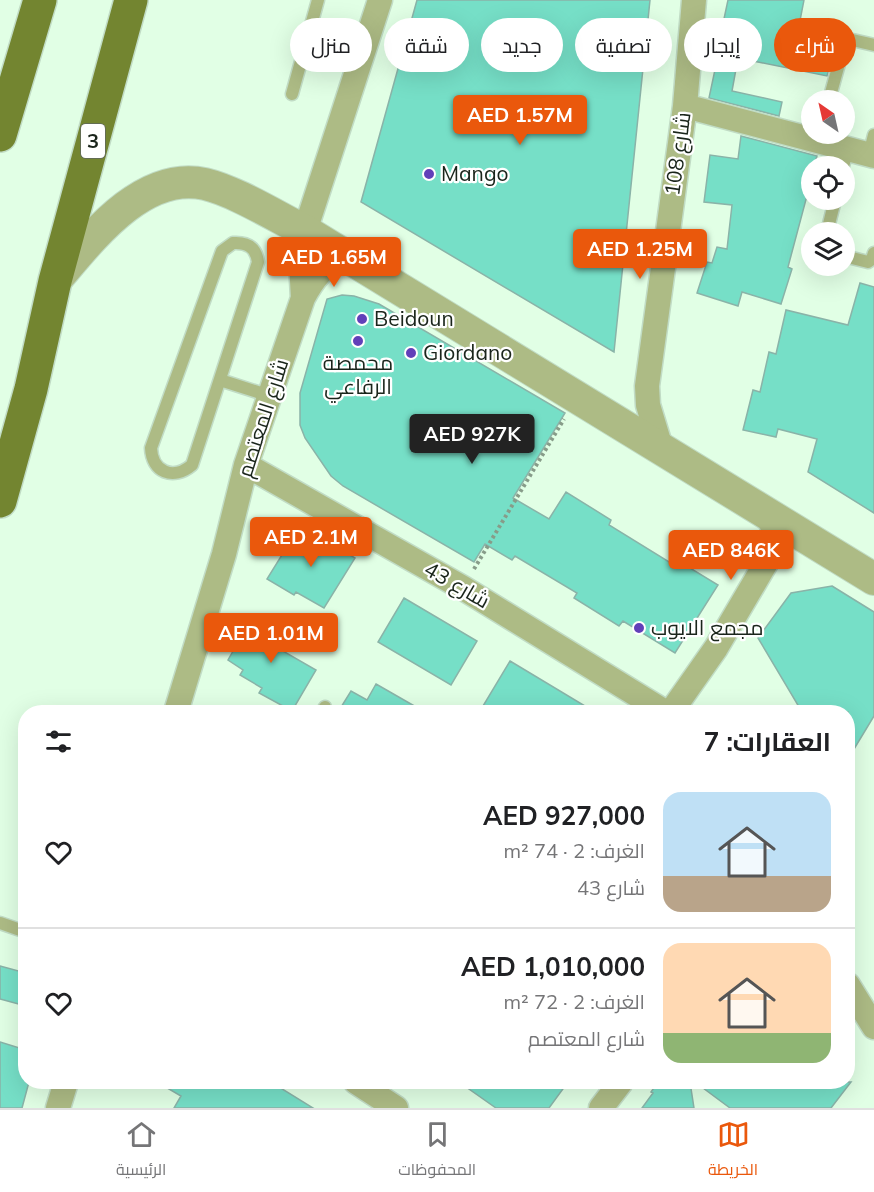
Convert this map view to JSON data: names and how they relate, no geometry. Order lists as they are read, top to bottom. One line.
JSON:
{"streets":{"main road":["3"],"street":["شارع 108","شارع المعتصم","شارع 43"]},"crossings":[["شارع المعتصم","شارع 43"]],"places":["Mango","Beidoun","محمصة الرفاعي","Giordano","مجمع الايوب"],"north":"top left","page":{"chip":["شراء","إيجار","تصفية","جديد","شقة","منزل"],"price":["AED 1.57M","AED 1.25M","AED 1.65M","AED 927K","AED 2.1M","AED 846K","AED 1.01M"],"heading":"العقارات: 7","list":[{"name":"AED 927,000","note":"الغرف: 2 · 74 m² · شارع 43"},{"name":"AED 1,010,000","note":"الغرف: 2 · 72 m² · شارع المعتصم"}],"tabs":["الخريطة","المحفوظات","الرئيسية"]}}
